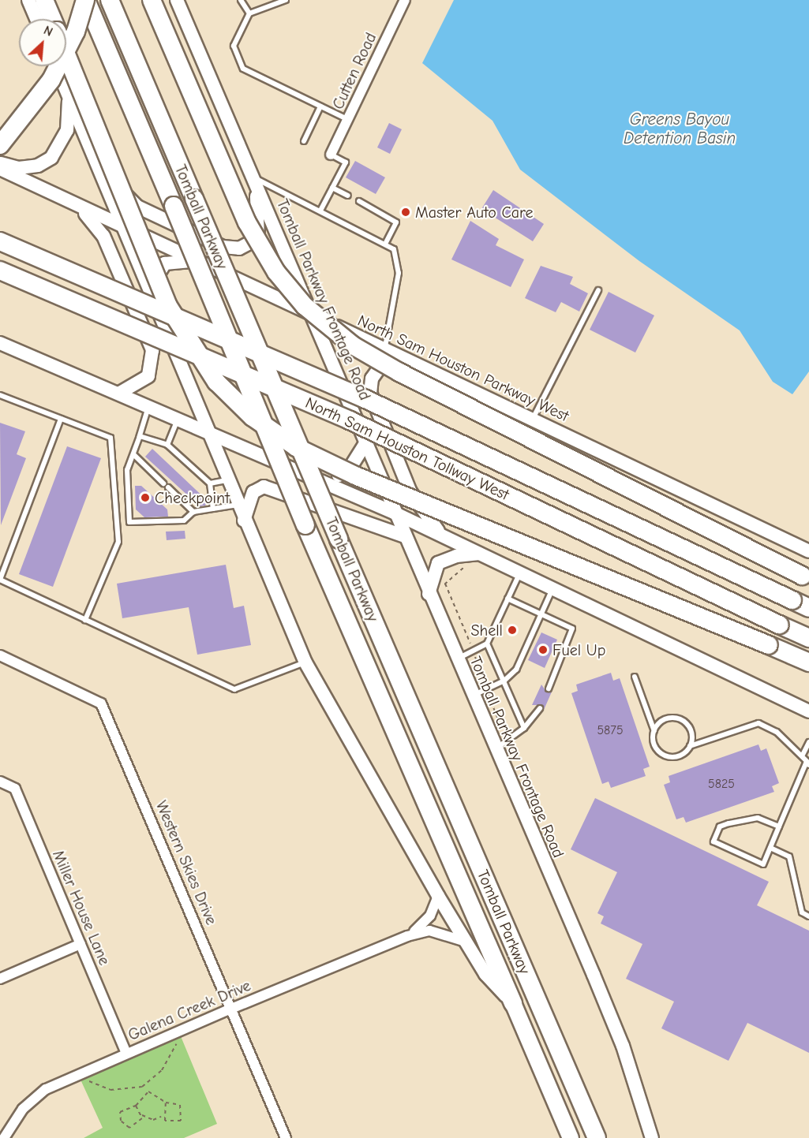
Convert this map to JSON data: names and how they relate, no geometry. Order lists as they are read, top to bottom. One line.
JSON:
{"streets":{"highway":["Tomball Parkway","North Sam Houston Tollway West"],"main road":["Tomball Parkway Frontage Road","North Sam Houston Parkway West"],"street":["Cutten Road","Western Skies Drive","Miller House Lane","Galena Creek Drive"]},"crossings":[["Tomball Parkway Frontage Road","North Sam Houston Parkway West"],["Western Skies Drive","Galena Creek Drive"],["Miller House Lane","Galena Creek Drive"]],"water":["Greens Bayou Detention Basin"],"places":["Master Auto Care","Checkpoint","Shell","Fuel Up"],"house_numbers":["5875","5825"],"north":"top right"}
